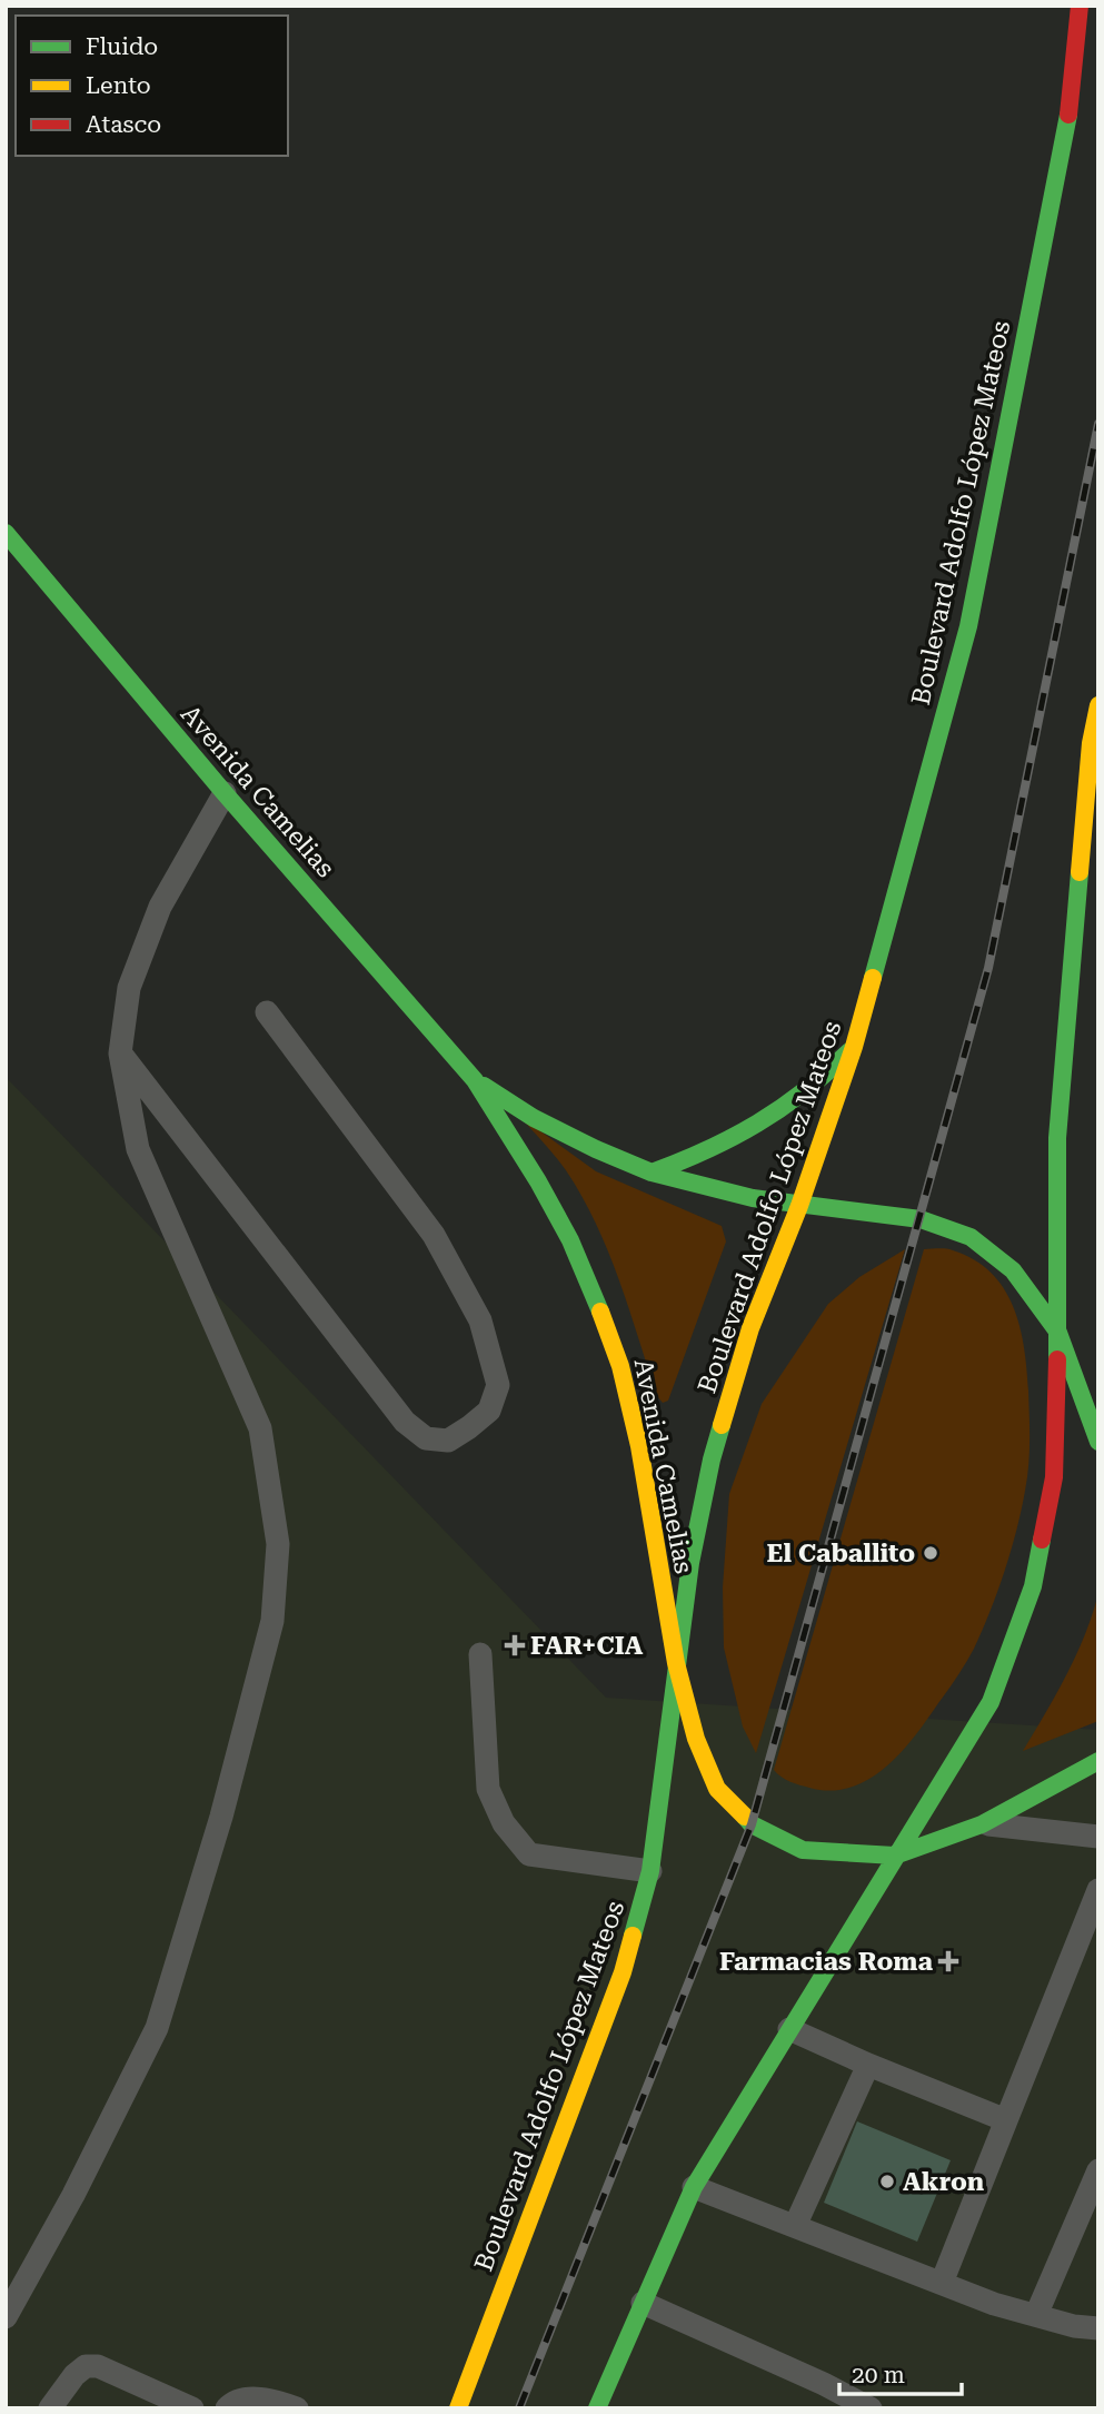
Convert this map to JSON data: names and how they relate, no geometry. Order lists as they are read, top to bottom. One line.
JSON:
{"streets":{"main road":["Boulevard Adolfo López Mateos","Avenida Camelias"]},"crossings":[["Boulevard Adolfo López Mateos","Avenida Camelias"]],"places":{"other":["El Caballito","Akron"],"health":["FAR+CIA","Farmacias Roma"]},"legend":["Fluido","Lento","Atasco"],"scale_bar":"20 m"}
